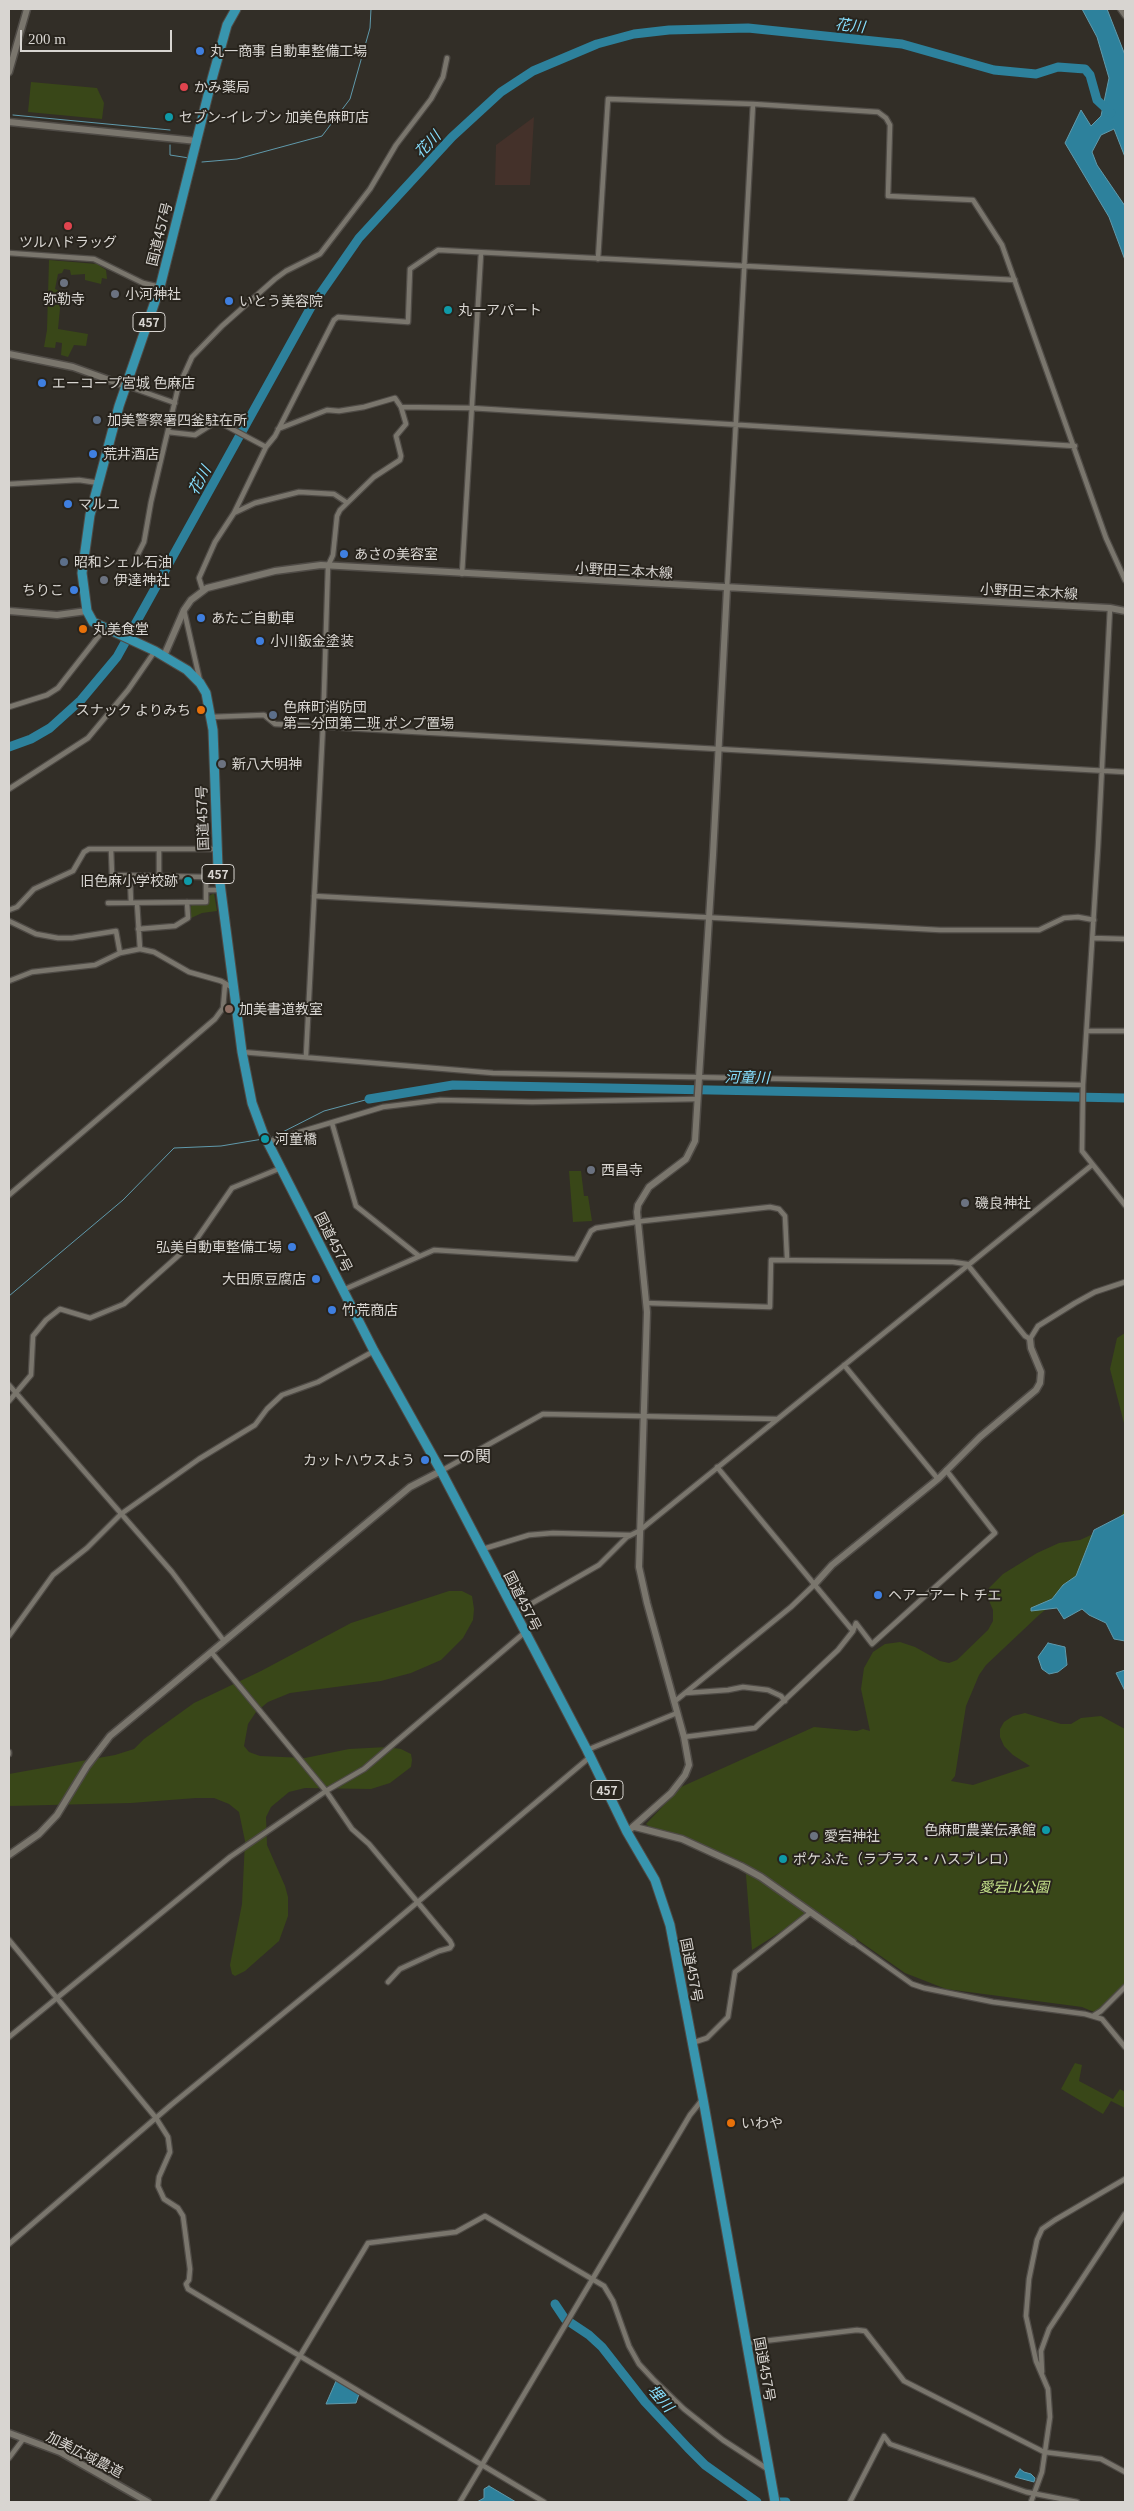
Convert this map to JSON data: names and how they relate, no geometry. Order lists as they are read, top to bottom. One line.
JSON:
{"streets":{"highway":["国道457号","457"],"street":["小野田三本木線","加美広域農道"]},"crossings":[["国道457号","小野田三本木線"]],"districts":["一の関"],"water":["花川","河童川","埋川"],"parks":["愛宕山公園"],"places":["丸一商事 自動車整備工場","かみ薬局","セブン-イレブン 加美色麻町店","ツルハドラッグ","弥勒寺","小河神社","いとう美容院","丸一アパート","エーコープ宮城 色麻店","加美警察署四釜駐在所","荒井酒店","マルユ","あさの美容室","昭和シェル石油","伊達神社","ちりこ","あたご自動車","丸美食堂","小川鈑金塗装","スナック よりみち","色麻町消防団 第二分団第二班 ポンプ置場","新八大明神","旧色麻小学校跡","加美書道教室","河童橋","西昌寺","磯良神社","弘美自動車整備工場","大田原豆腐店","竹荒商店","カットハウスよう","ヘアーアート チエ","色麻町農業伝承館","愛宕神社","ポケふた（ラプラス・ハスブレロ）","いわや"],"scale_bar":"200 m"}
